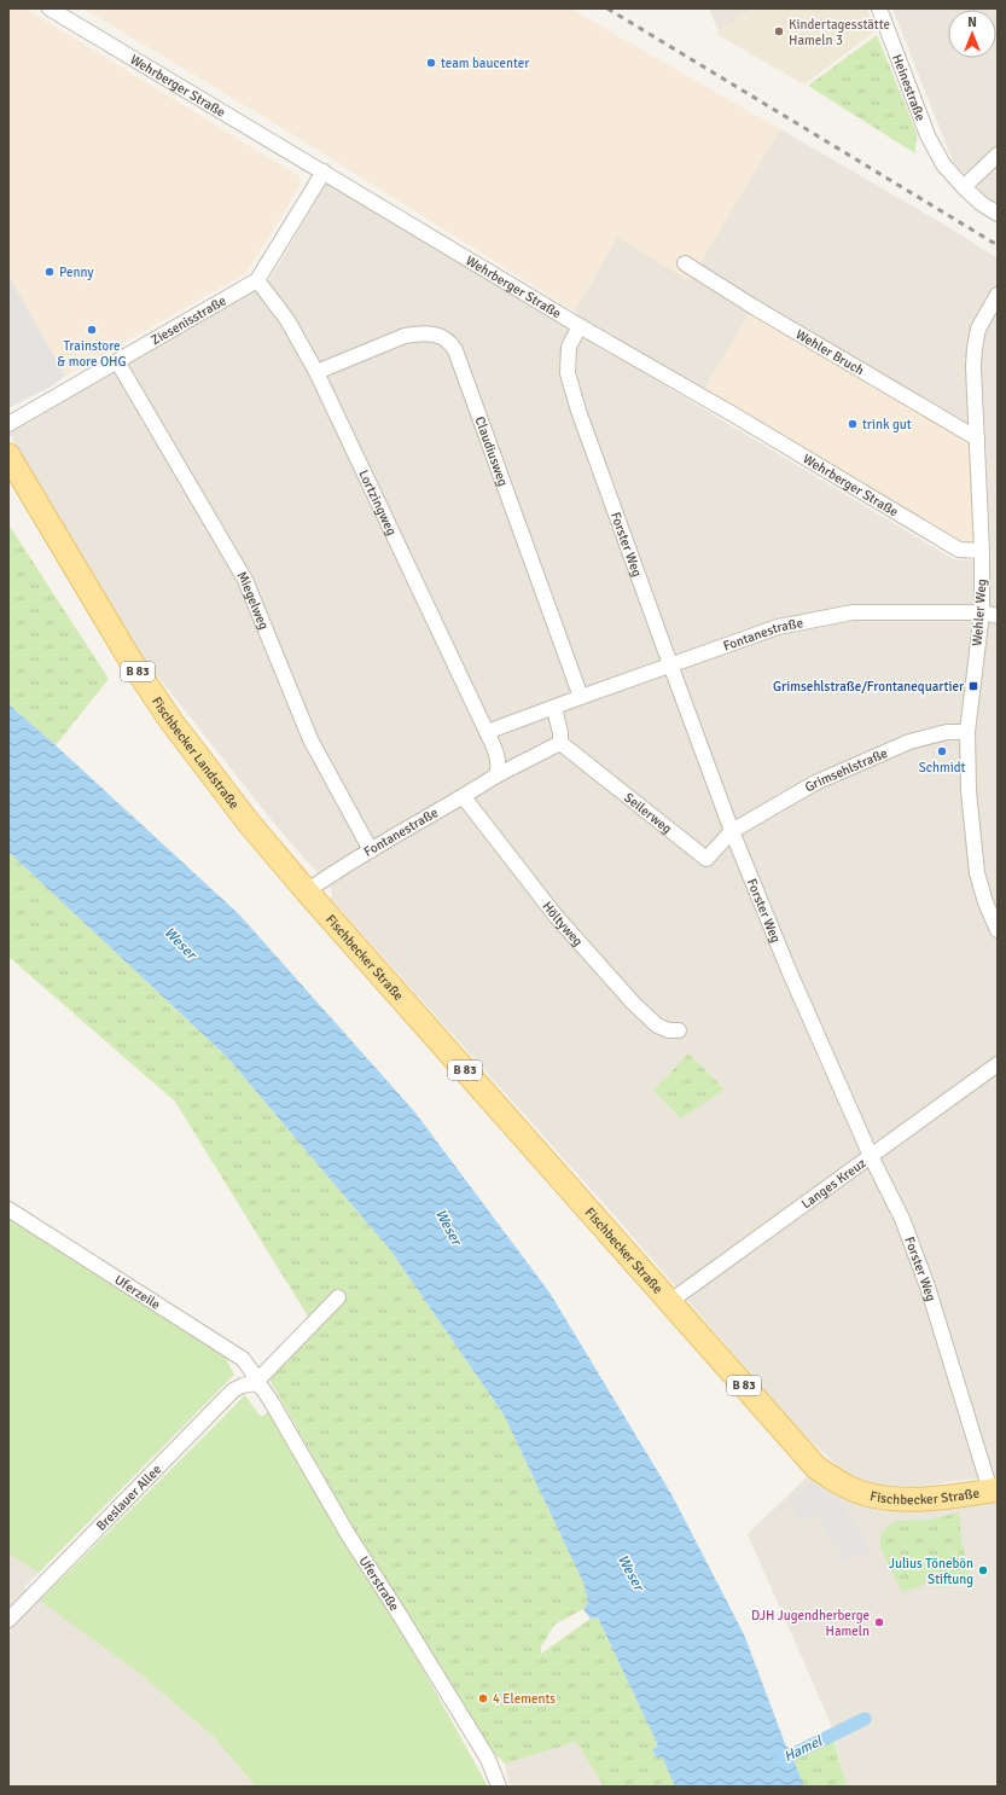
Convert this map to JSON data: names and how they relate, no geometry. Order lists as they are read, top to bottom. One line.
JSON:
{"streets":{"main road":["B 83","Fischbecker Landstraße","Fischbecker Straße"],"street":["Wehrberger Straße","Heinestraße","Ziesenisstraße","Wehler Bruch","Claudiusweg","Lortzingweg","Forster Weg","Miegelweg","Wehler Weg","Fontanestraße","Grimsehlstraße","Seilerweg","Höltyweg","Langes Kreuz","Uferzeile","Breslauer Allee","Uferstraße"]},"crossings":[["Wehrberger Straße","Ziesenisstraße"],["Wehrberger Straße","Forster Weg"],["Wehrberger Straße","Wehler Weg"],["Ziesenisstraße","Lortzingweg"],["Ziesenisstraße","Miegelweg"],["Wehler Bruch","Wehler Weg"],["Claudiusweg","Lortzingweg"],["Claudiusweg","Fontanestraße"],["Lortzingweg","Fontanestraße"],["Forster Weg","Fontanestraße"],["Forster Weg","Grimsehlstraße"],["Forster Weg","Seilerweg"],["Forster Weg","Fischbecker Straße"],["Forster Weg","Langes Kreuz"],["Miegelweg","Fontanestraße"],["Wehler Weg","Fontanestraße"],["Wehler Weg","Grimsehlstraße"],["Fontanestraße","Fischbecker Landstraße"],["Fontanestraße","Seilerweg"],["Fontanestraße","Höltyweg"],["Fontanestraße","Fischbecker Straße"],["Fischbecker Landstraße","Fischbecker Straße"],["Grimsehlstraße","Seilerweg"],["Fischbecker Straße","Langes Kreuz"],["Uferzeile","Breslauer Allee"],["Uferzeile","Uferstraße"],["Breslauer Allee","Uferstraße"]],"water":["Weser","Hamel"],"places":{"other":["Kindertagesstätte Hameln 3","team baucenter","Penny","Trainstore & more OHG","trink gut","Schmidt","Julius Tönebön Stiftung","DJH Jugendherberge Hameln","4 Elements"],"transit":["Grimsehlstraße/Frontanequartier"]},"north":"top"}
